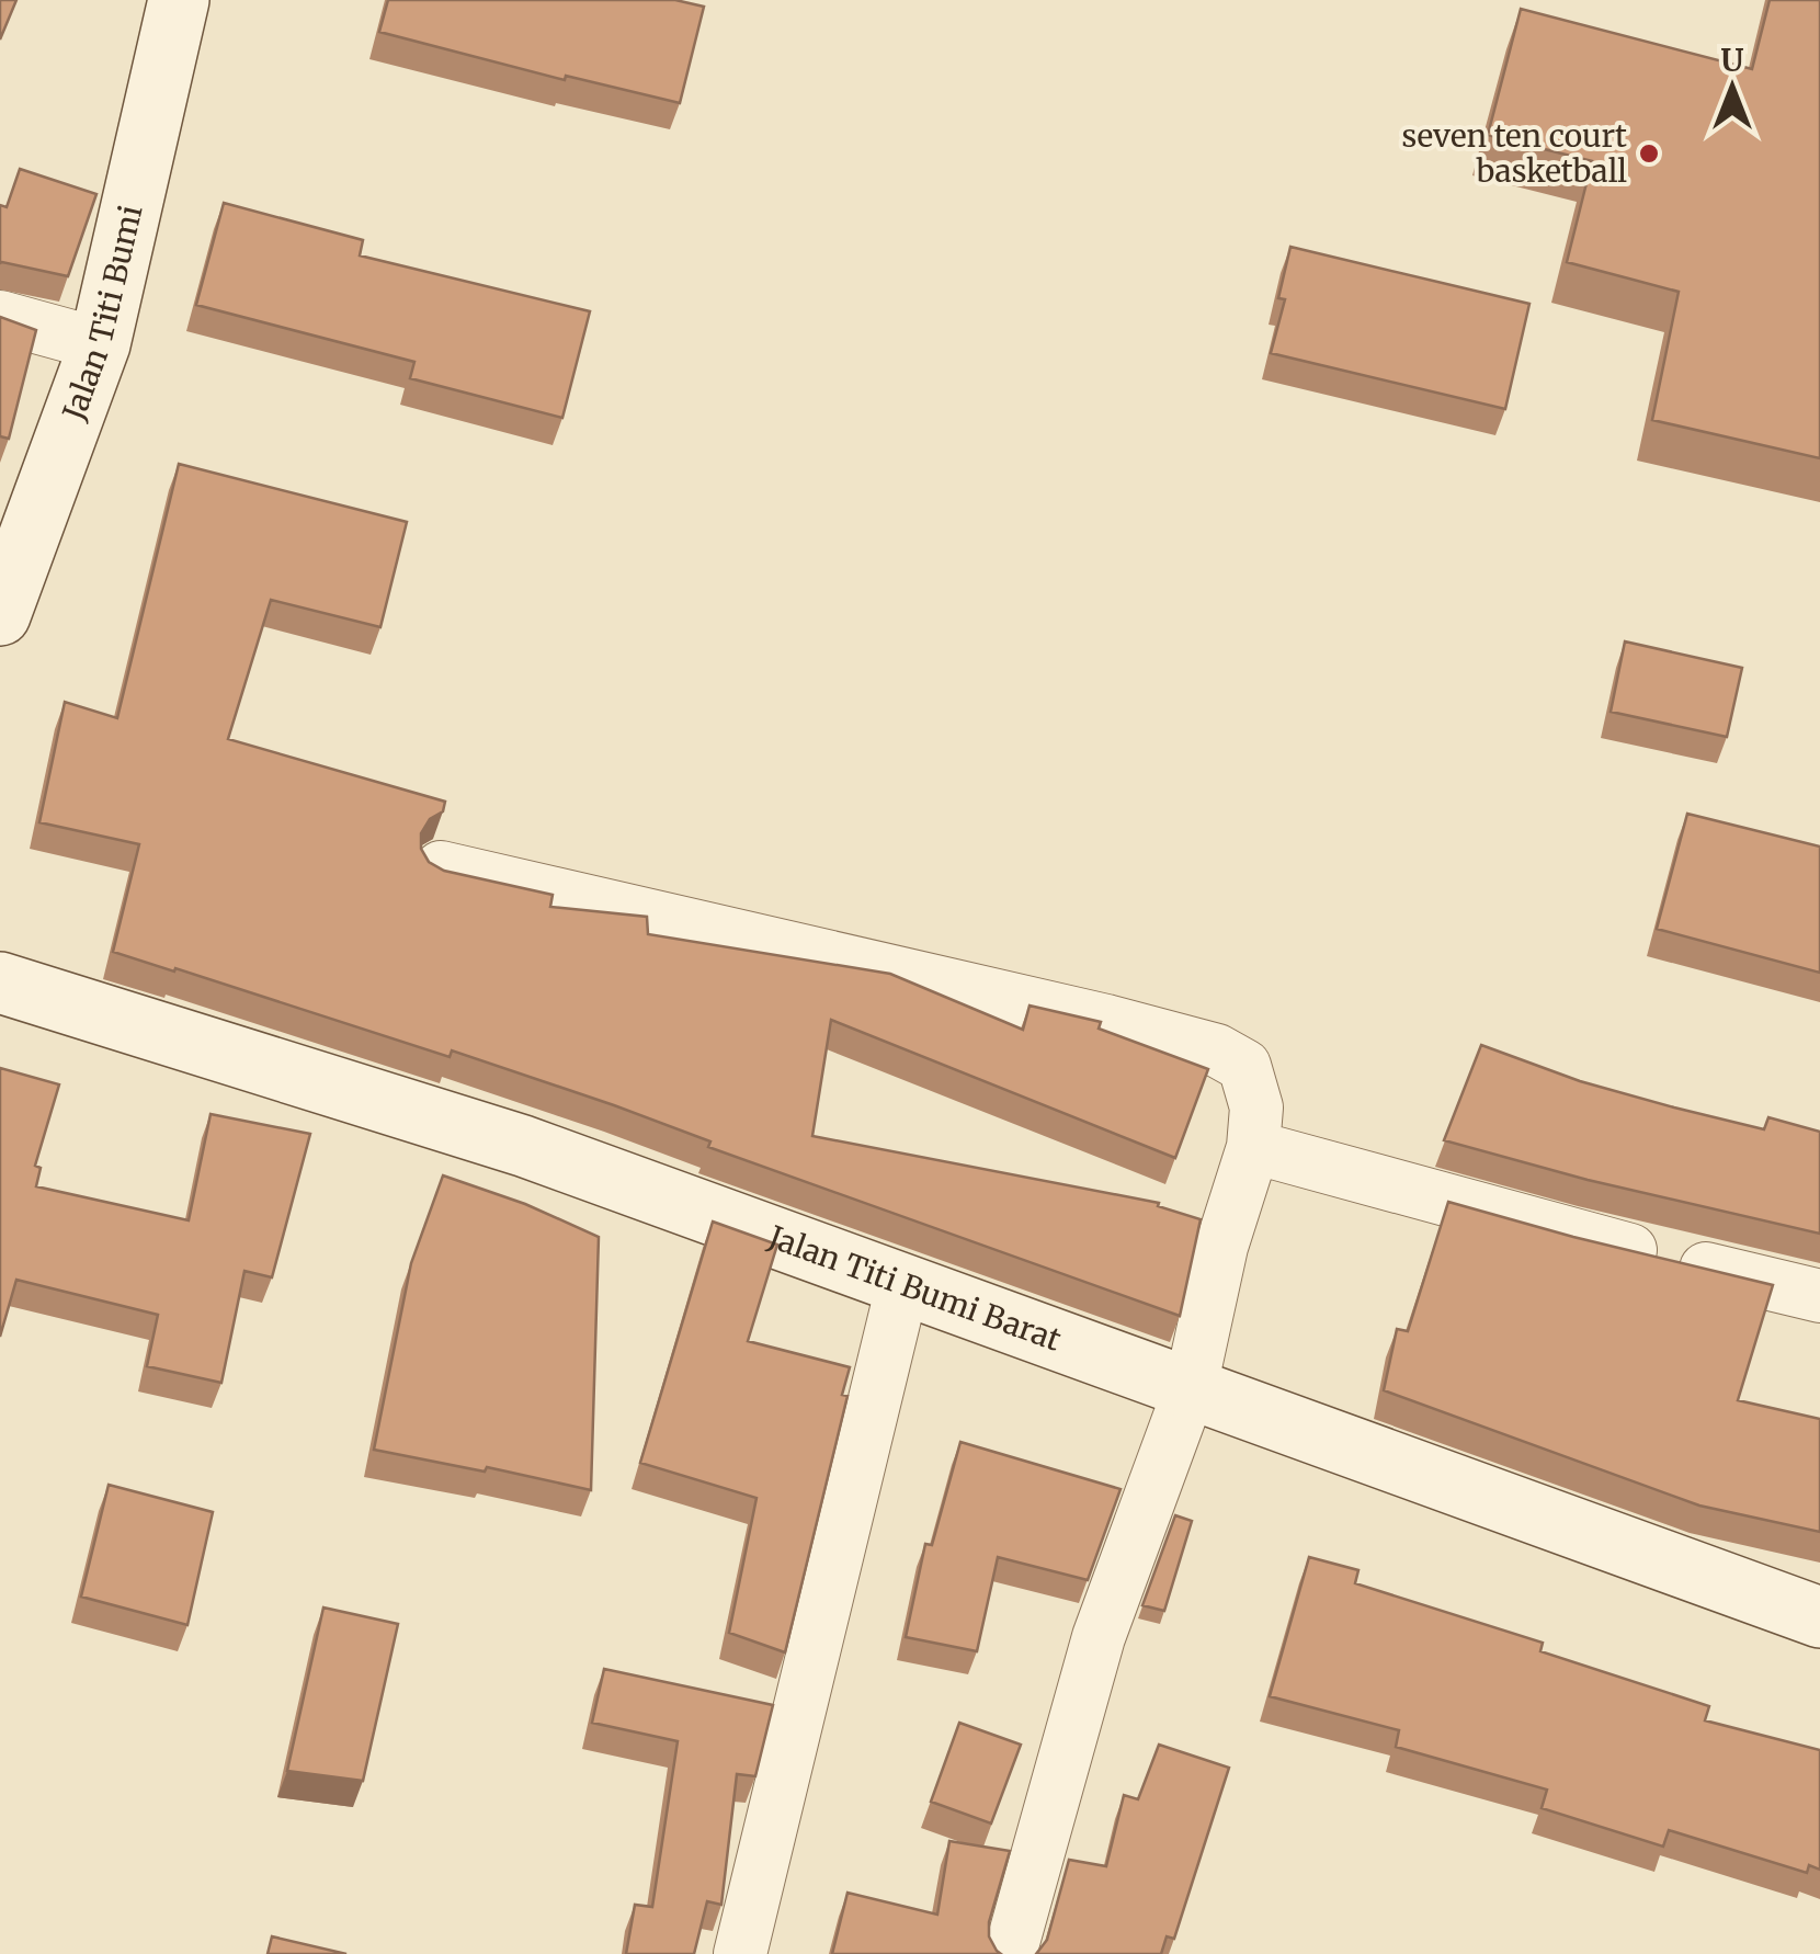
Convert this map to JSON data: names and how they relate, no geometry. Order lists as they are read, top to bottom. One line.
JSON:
{"streets":{"street":["Jalan Titi Bumi","Jalan Titi Bumi Barat"]},"places":["seven ten court basketball"],"north":"top"}
